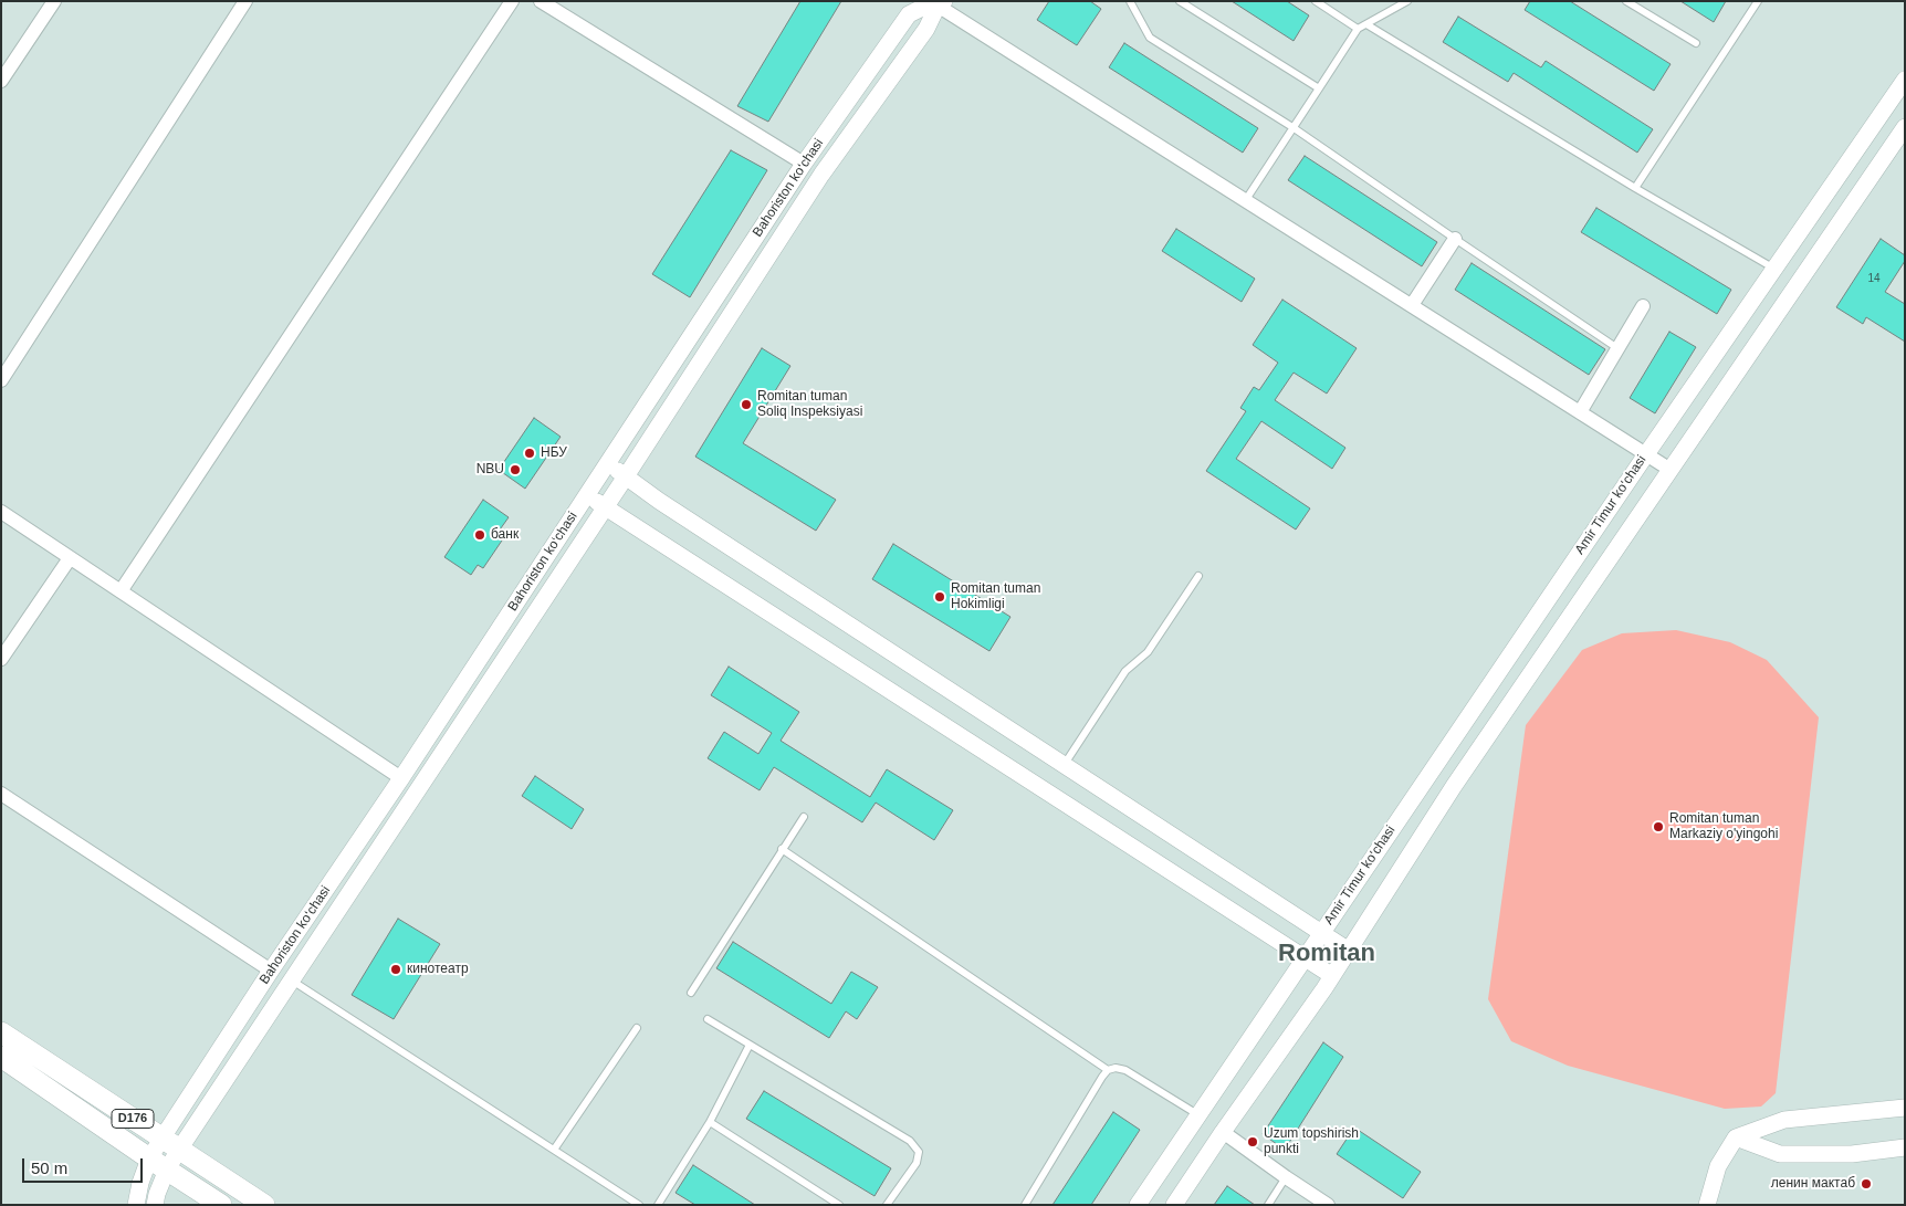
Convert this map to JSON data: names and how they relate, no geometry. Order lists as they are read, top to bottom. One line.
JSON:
{"streets":{"main road":["D176"],"street":["Bahoriston ko‘chasi","Amir Timur ko‘chasi"]},"crossings":[["Bahoriston ko‘chasi","D176"]],"districts":["Romitan"],"places":["Romitan tuman Soliq Inspeksiyasi","НБУ","NBU","банк","Romitan tuman Hokimligi","Romitan tuman Markaziy o'yingohi","кинотеатр","Uzum topshirish punkti","ленин мактаб"],"house_numbers":["14"],"scale_bar":"50 m"}
